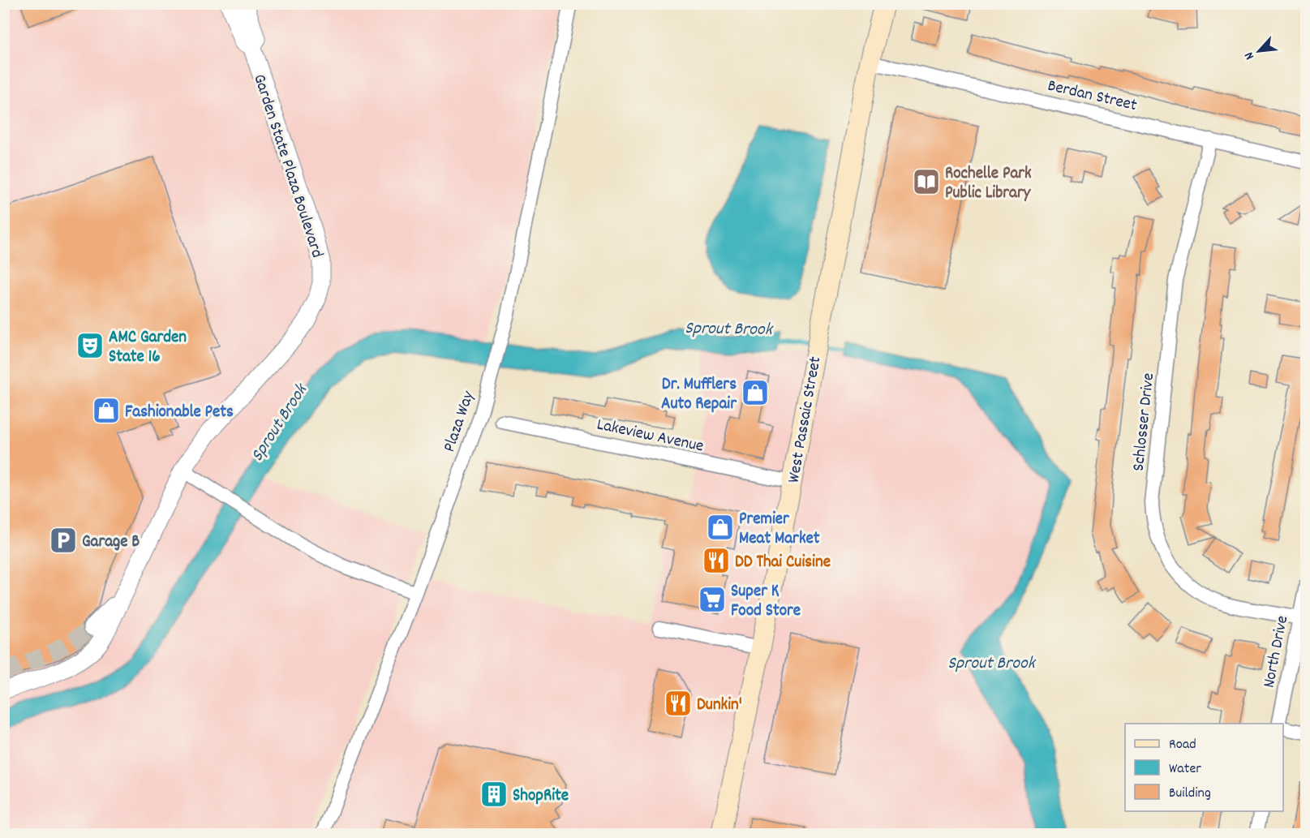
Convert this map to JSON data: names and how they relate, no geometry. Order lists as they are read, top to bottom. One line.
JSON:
{"streets":{"main road":["West Passaic Street"],"street":["Berdan Street","Garden State Plaza Boulevard","Plaza Way","Schlosser Drive","Lakeview Avenue","North Drive"]},"crossings":[["Berdan Street","West Passaic Street"],["Berdan Street","Schlosser Drive"],["West Passaic Street","Lakeview Avenue"],["Schlosser Drive","North Drive"]],"water":["Sprout Brook"],"places":{"library":["Rochelle Park Public Library"],"theatre":["AMC Garden State 16"],"shop":["Dr. Mufflers Auto Repair","Fashionable Pets","Premier Meat Market"],"parking":["Garage B"],"restaurant":["DD Thai Cuisine","Dunkin'"],"supermarket":["Super K Food Store"],"building":["ShopRite"]},"legend":["Road","Water","Building"],"north":"bottom left"}
